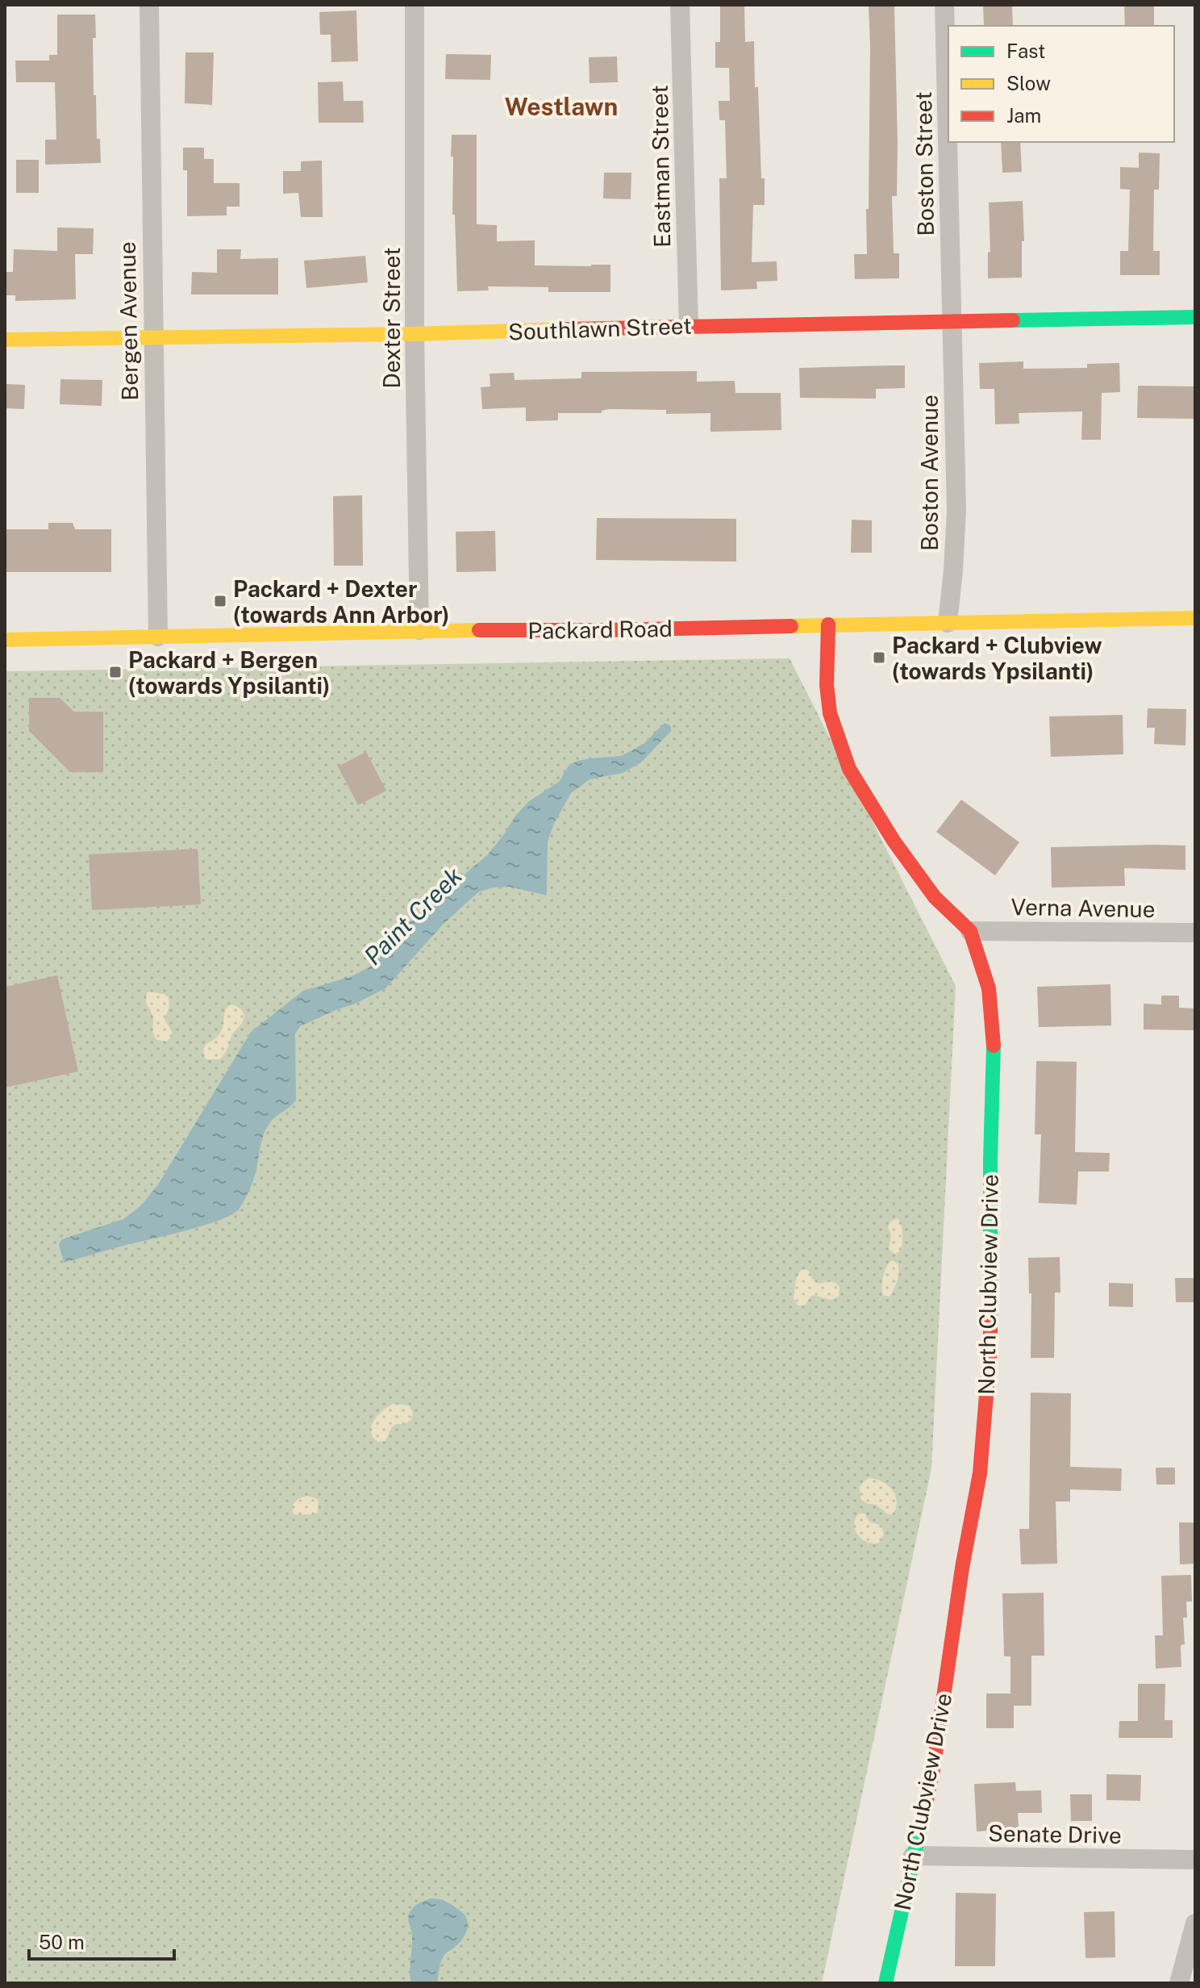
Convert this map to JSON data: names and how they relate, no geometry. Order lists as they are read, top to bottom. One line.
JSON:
{"streets":{"street":["Boston Street","Eastman Street","Dexter Street","Bergen Avenue","Southlawn Street","Boston Avenue","Packard Road","Verna Avenue","North Clubview Drive","Senate Drive"]},"crossings":[["Boston Street","Southlawn Street"],["Boston Street","Boston Avenue"],["Eastman Street","Southlawn Street"],["Dexter Street","Southlawn Street"],["Dexter Street","Packard Road"],["Bergen Avenue","Southlawn Street"],["Bergen Avenue","Packard Road"],["Southlawn Street","Boston Avenue"],["Boston Avenue","Packard Road"],["Packard Road","North Clubview Drive"],["Verna Avenue","North Clubview Drive"],["North Clubview Drive","Senate Drive"]],"districts":["Westlawn"],"water":["Paint Creek"],"places":{"transit":["Packard + Dexter (towards Ann Arbor)","Packard + Clubview (towards Ypsilanti)","Packard + Bergen (towards Ypsilanti)"]},"legend":["Fast","Slow","Jam"],"scale_bar":"50 m"}
